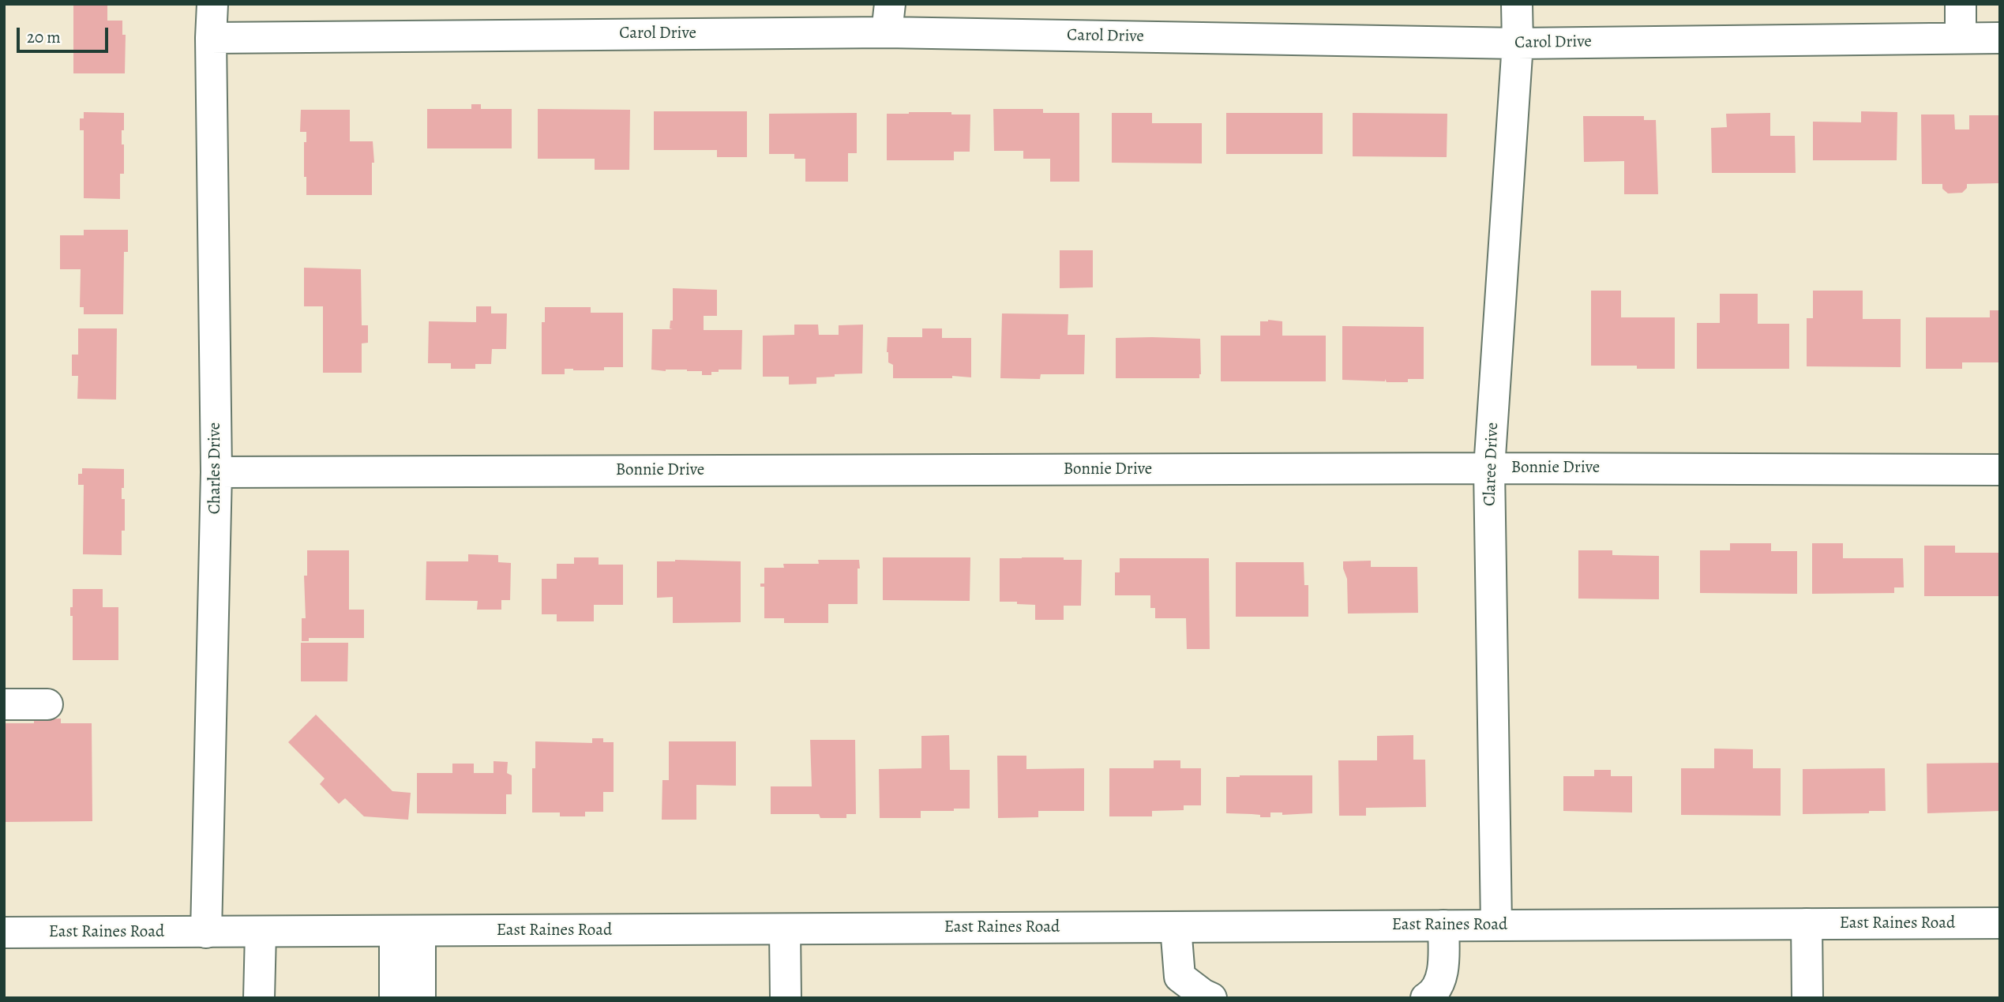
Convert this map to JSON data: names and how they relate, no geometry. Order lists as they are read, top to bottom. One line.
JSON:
{"streets":{"street":["Carol Drive","Claree Drive","Charles Drive","Bonnie Drive","East Raines Road"]},"crossings":[["Carol Drive","Claree Drive"],["Carol Drive","Charles Drive"],["Claree Drive","Bonnie Drive"],["Claree Drive","East Raines Road"],["Charles Drive","Bonnie Drive"],["Charles Drive","East Raines Road"]],"scale_bar":"20 m"}
